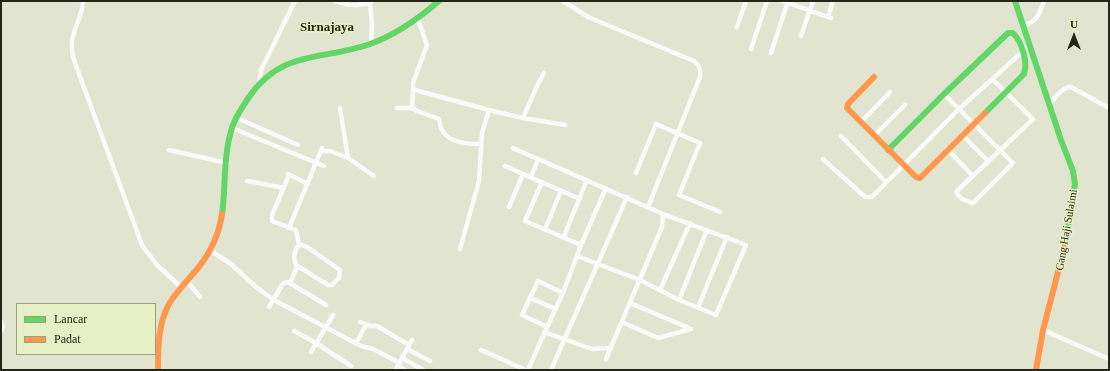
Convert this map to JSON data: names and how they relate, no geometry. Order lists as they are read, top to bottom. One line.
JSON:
{"streets":{"street":["Gang Haji Sulaimi"]},"districts":["Sirnajaya"],"legend":["Lancar","Padat"],"north":"top"}
